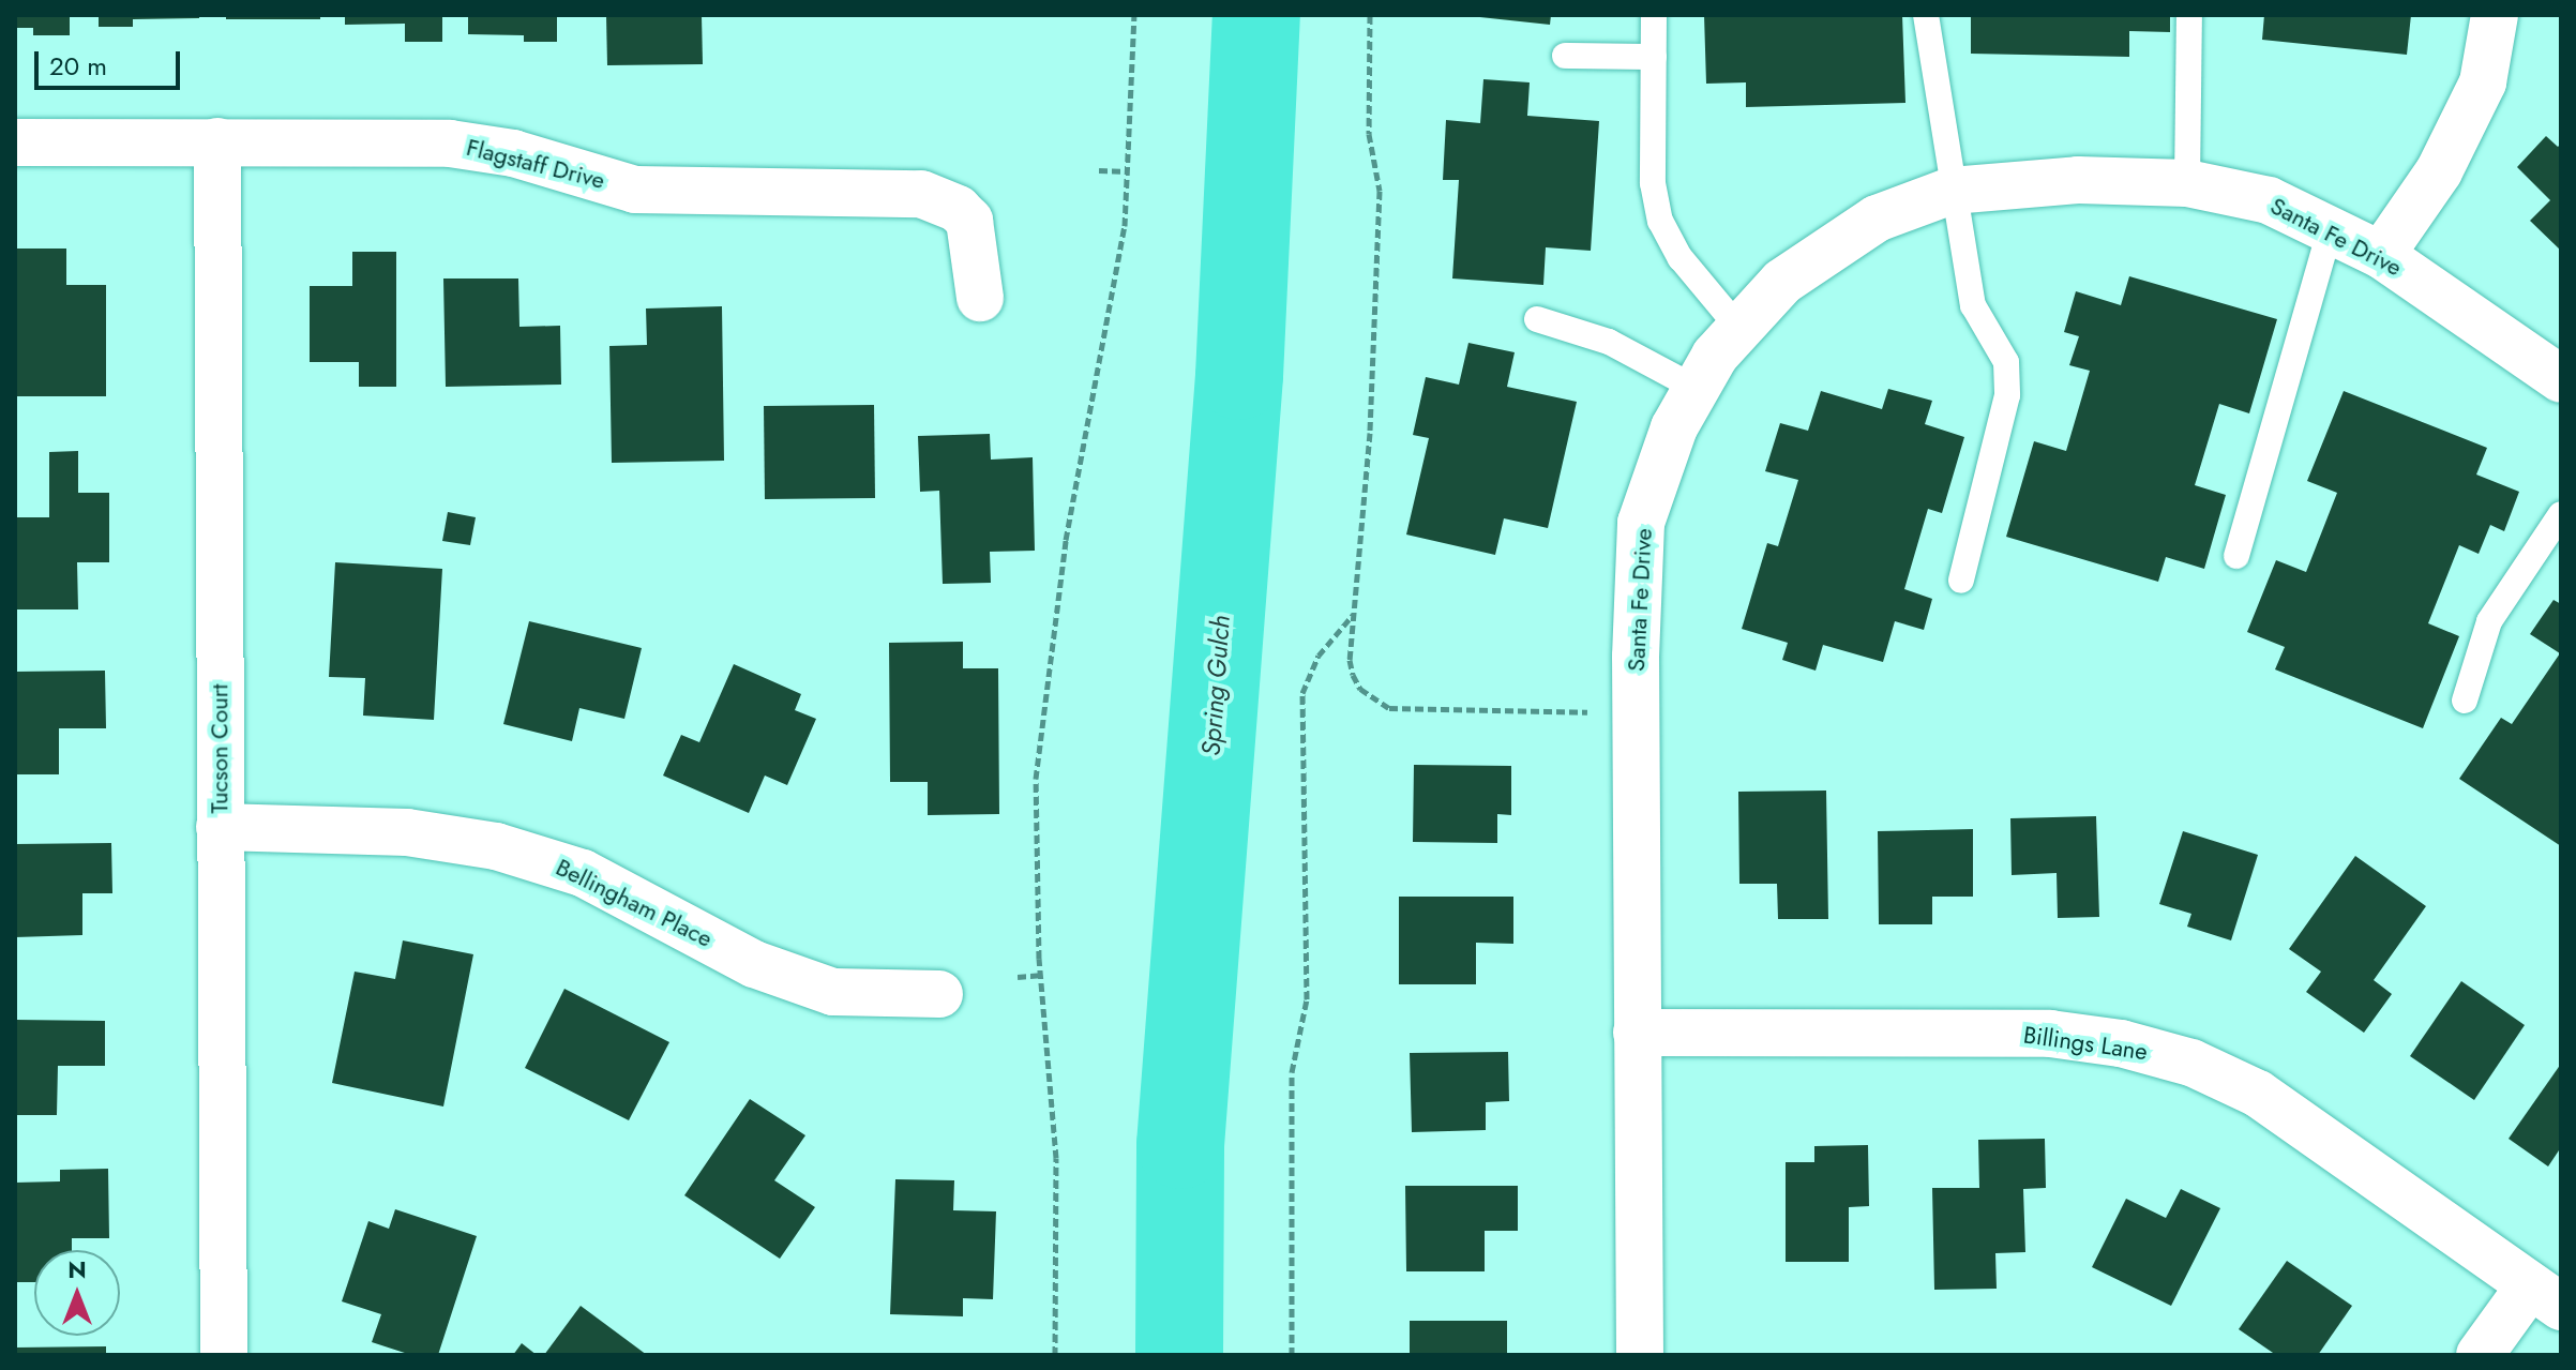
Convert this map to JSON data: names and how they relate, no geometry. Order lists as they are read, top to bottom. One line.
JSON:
{"streets":{"street":["Flagstaff Drive","Santa Fe Drive","Tucson Court","Bellingham Place","Billings Lane"]},"crossings":[["Flagstaff Drive","Tucson Court"],["Santa Fe Drive","Billings Lane"],["Tucson Court","Bellingham Place"]],"water":["Spring Gulch"],"scale_bar":"20 m","north":"top"}
